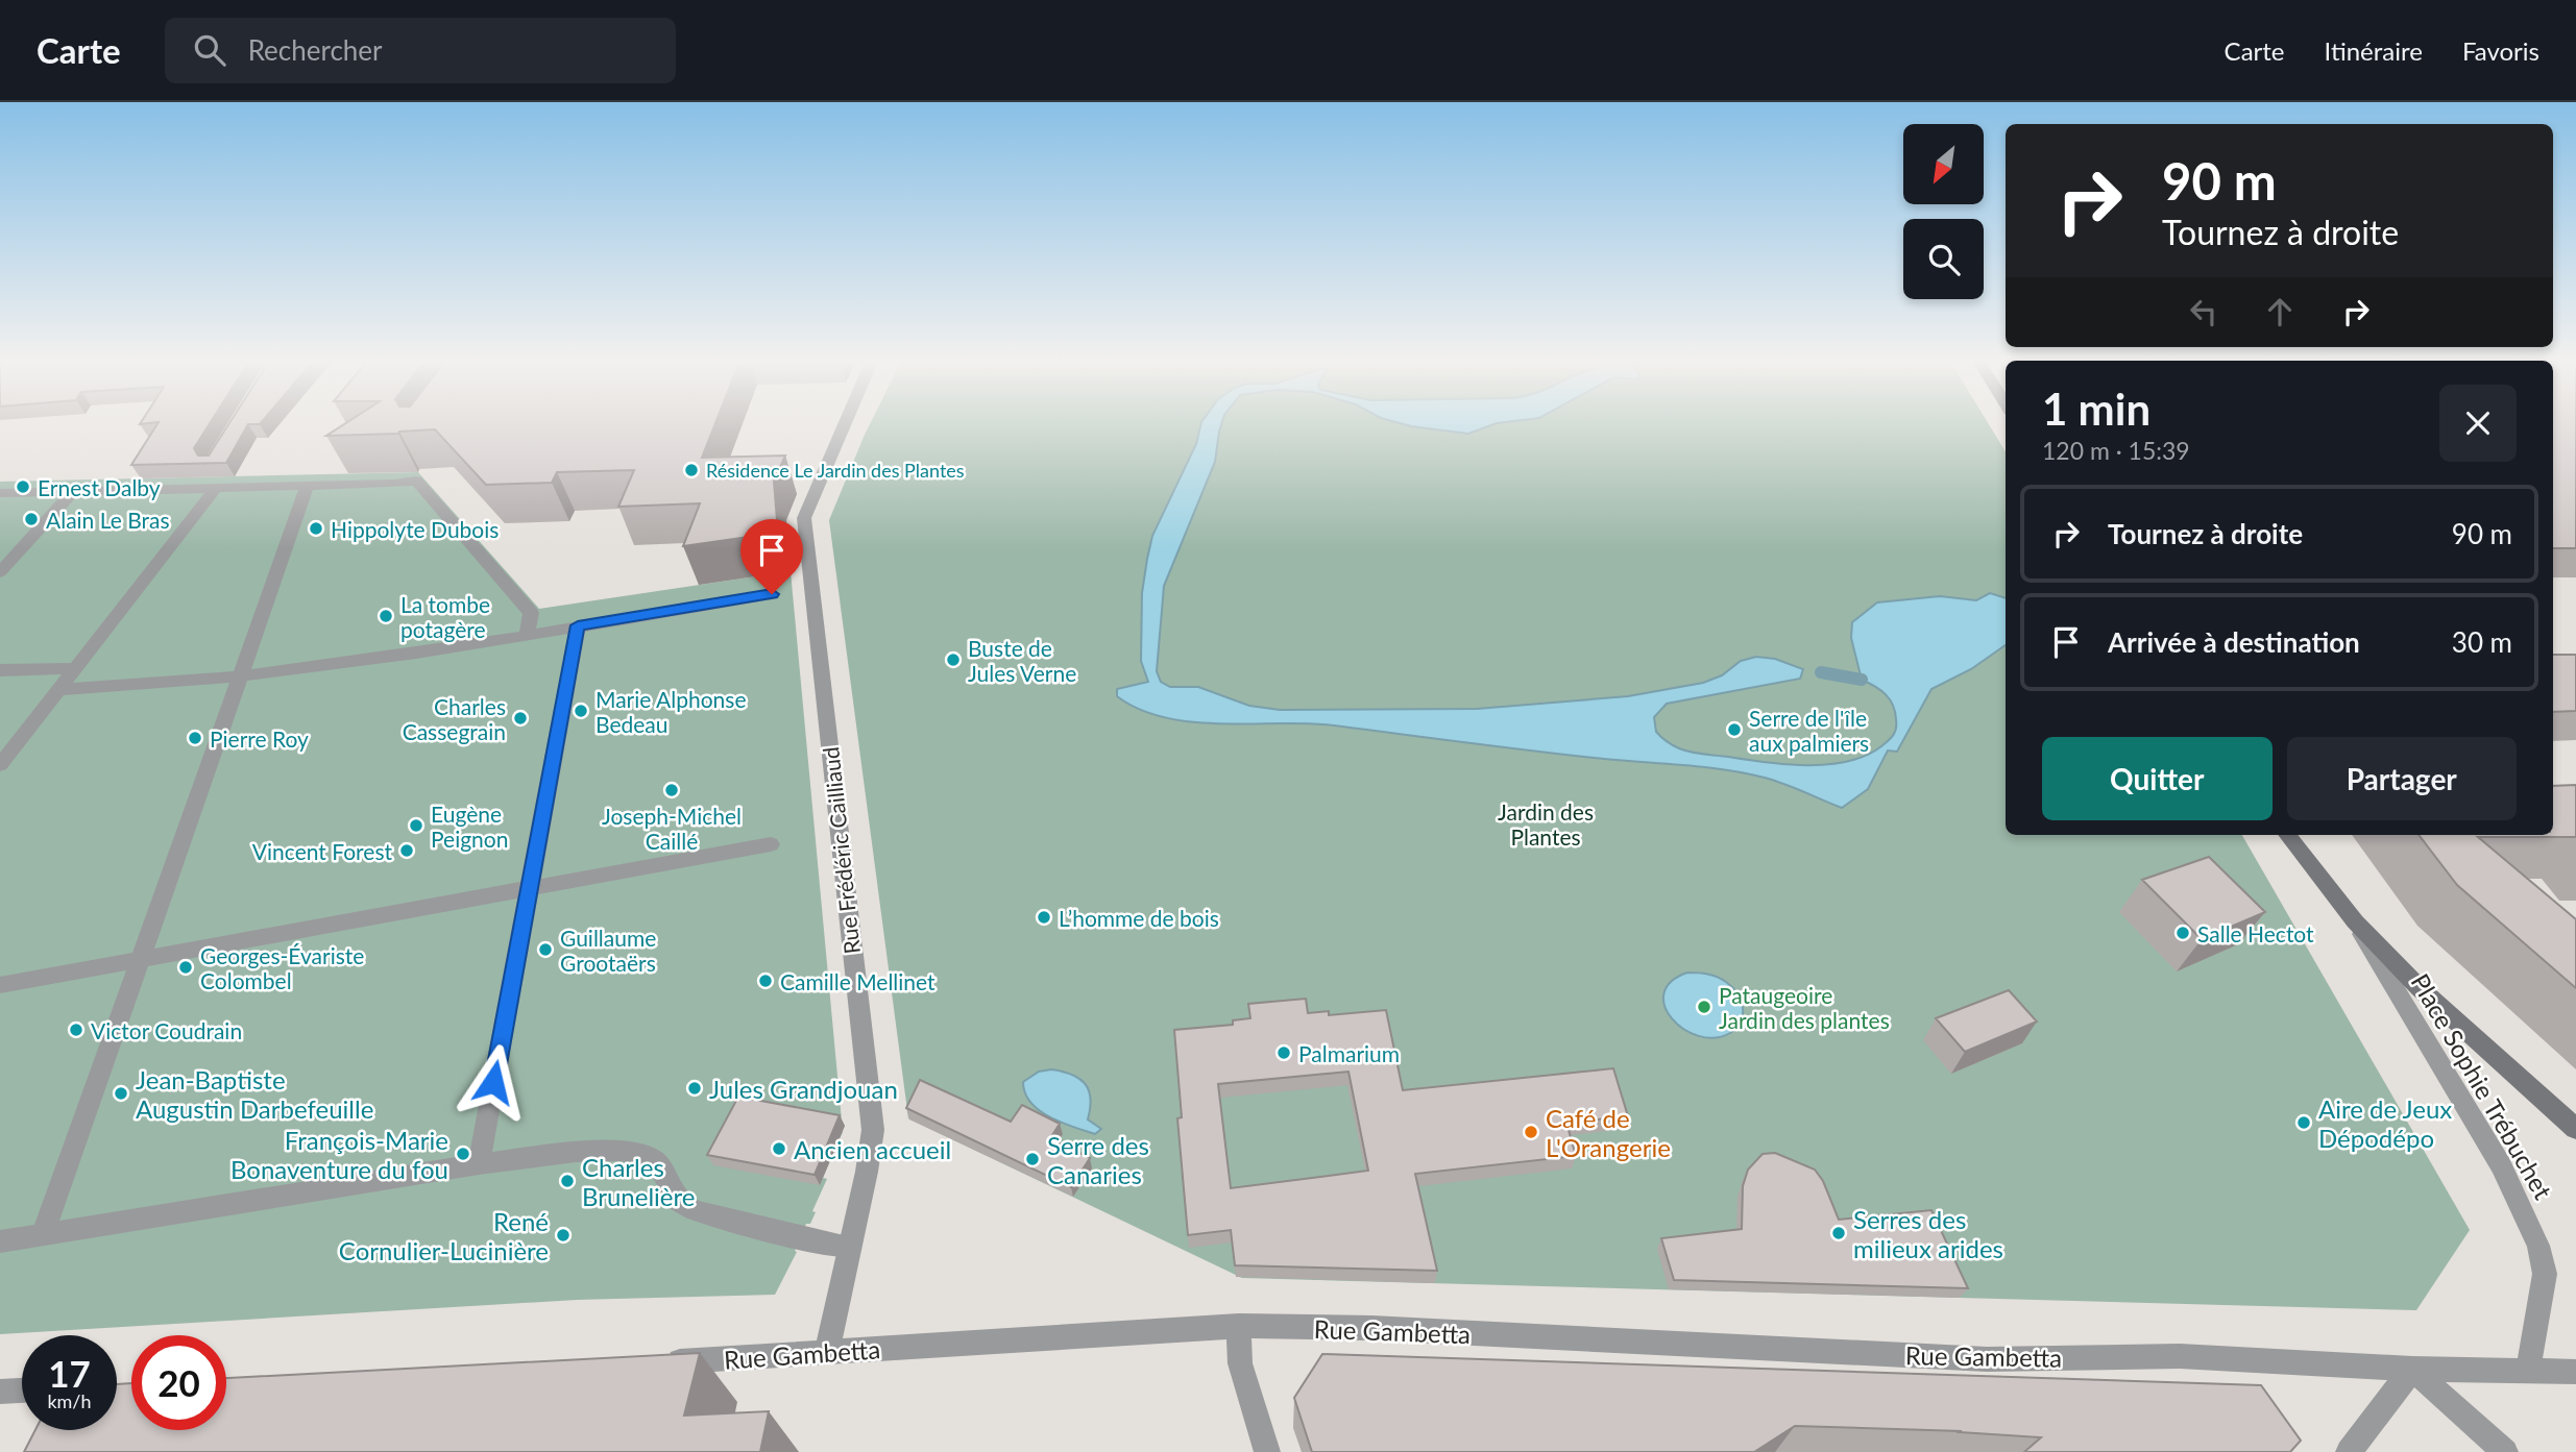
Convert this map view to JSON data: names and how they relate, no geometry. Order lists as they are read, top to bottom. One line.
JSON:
{"streets":{"main road":["Place Sophie Trébuchet"],"street":["Rue Frédéric Cailliaud","Rue Gambetta"]},"crossings":[["Rue Frédéric Cailliaud","Rue Gambetta"],["Place Sophie Trébuchet","Rue Gambetta"]],"parks":["Jardin des Plantes"],"places":["Résidence Le Jardin des Plantes","Ernest Dalby","Alain Le Bras","Hippolyte Dubois","La tombe potagère","Buste de Jules Verne","Marie Alphonse Bedeau","Charles Cassegrain","Serre de l'île aux palmiers","Pierre Roy","Joseph-Michel Caillé","Eugène Peignon","Vincent Forest","L’homme de bois","Salle Hectot","Guillaume Grootaërs","Georges-Évariste Colombel","Camille Mellinet","Pataugeoire Jardin des plantes","Victor Coudrain","Palmarium","Jules Grandjouan","Jean-Baptiste Augustin Darbefeuille","Aire de Jeux Dépodépo","Café de L'Orangerie","Ancien accueil","François-Marie Bonaventure du fou","Serre des Canaries","Charles Brunelière","Serres des milieux arides","René Cornulier-Lucinière"],"north":"bottom left","page":{"header":"Carte","search":"Rechercher","nav":["Carte","Itinéraire","Favoris"],"turn":["90 m","Tournez à droite"],"heading":["1 min","120 m · 15:39"],"list":[{"name":"Tournez à droite","value":"90 m"},{"name":"Arrivée à destination","value":"30 m"}],"buttons":["Quitter","Partager"],"speed":"17 km/h","limit":"20"}}
